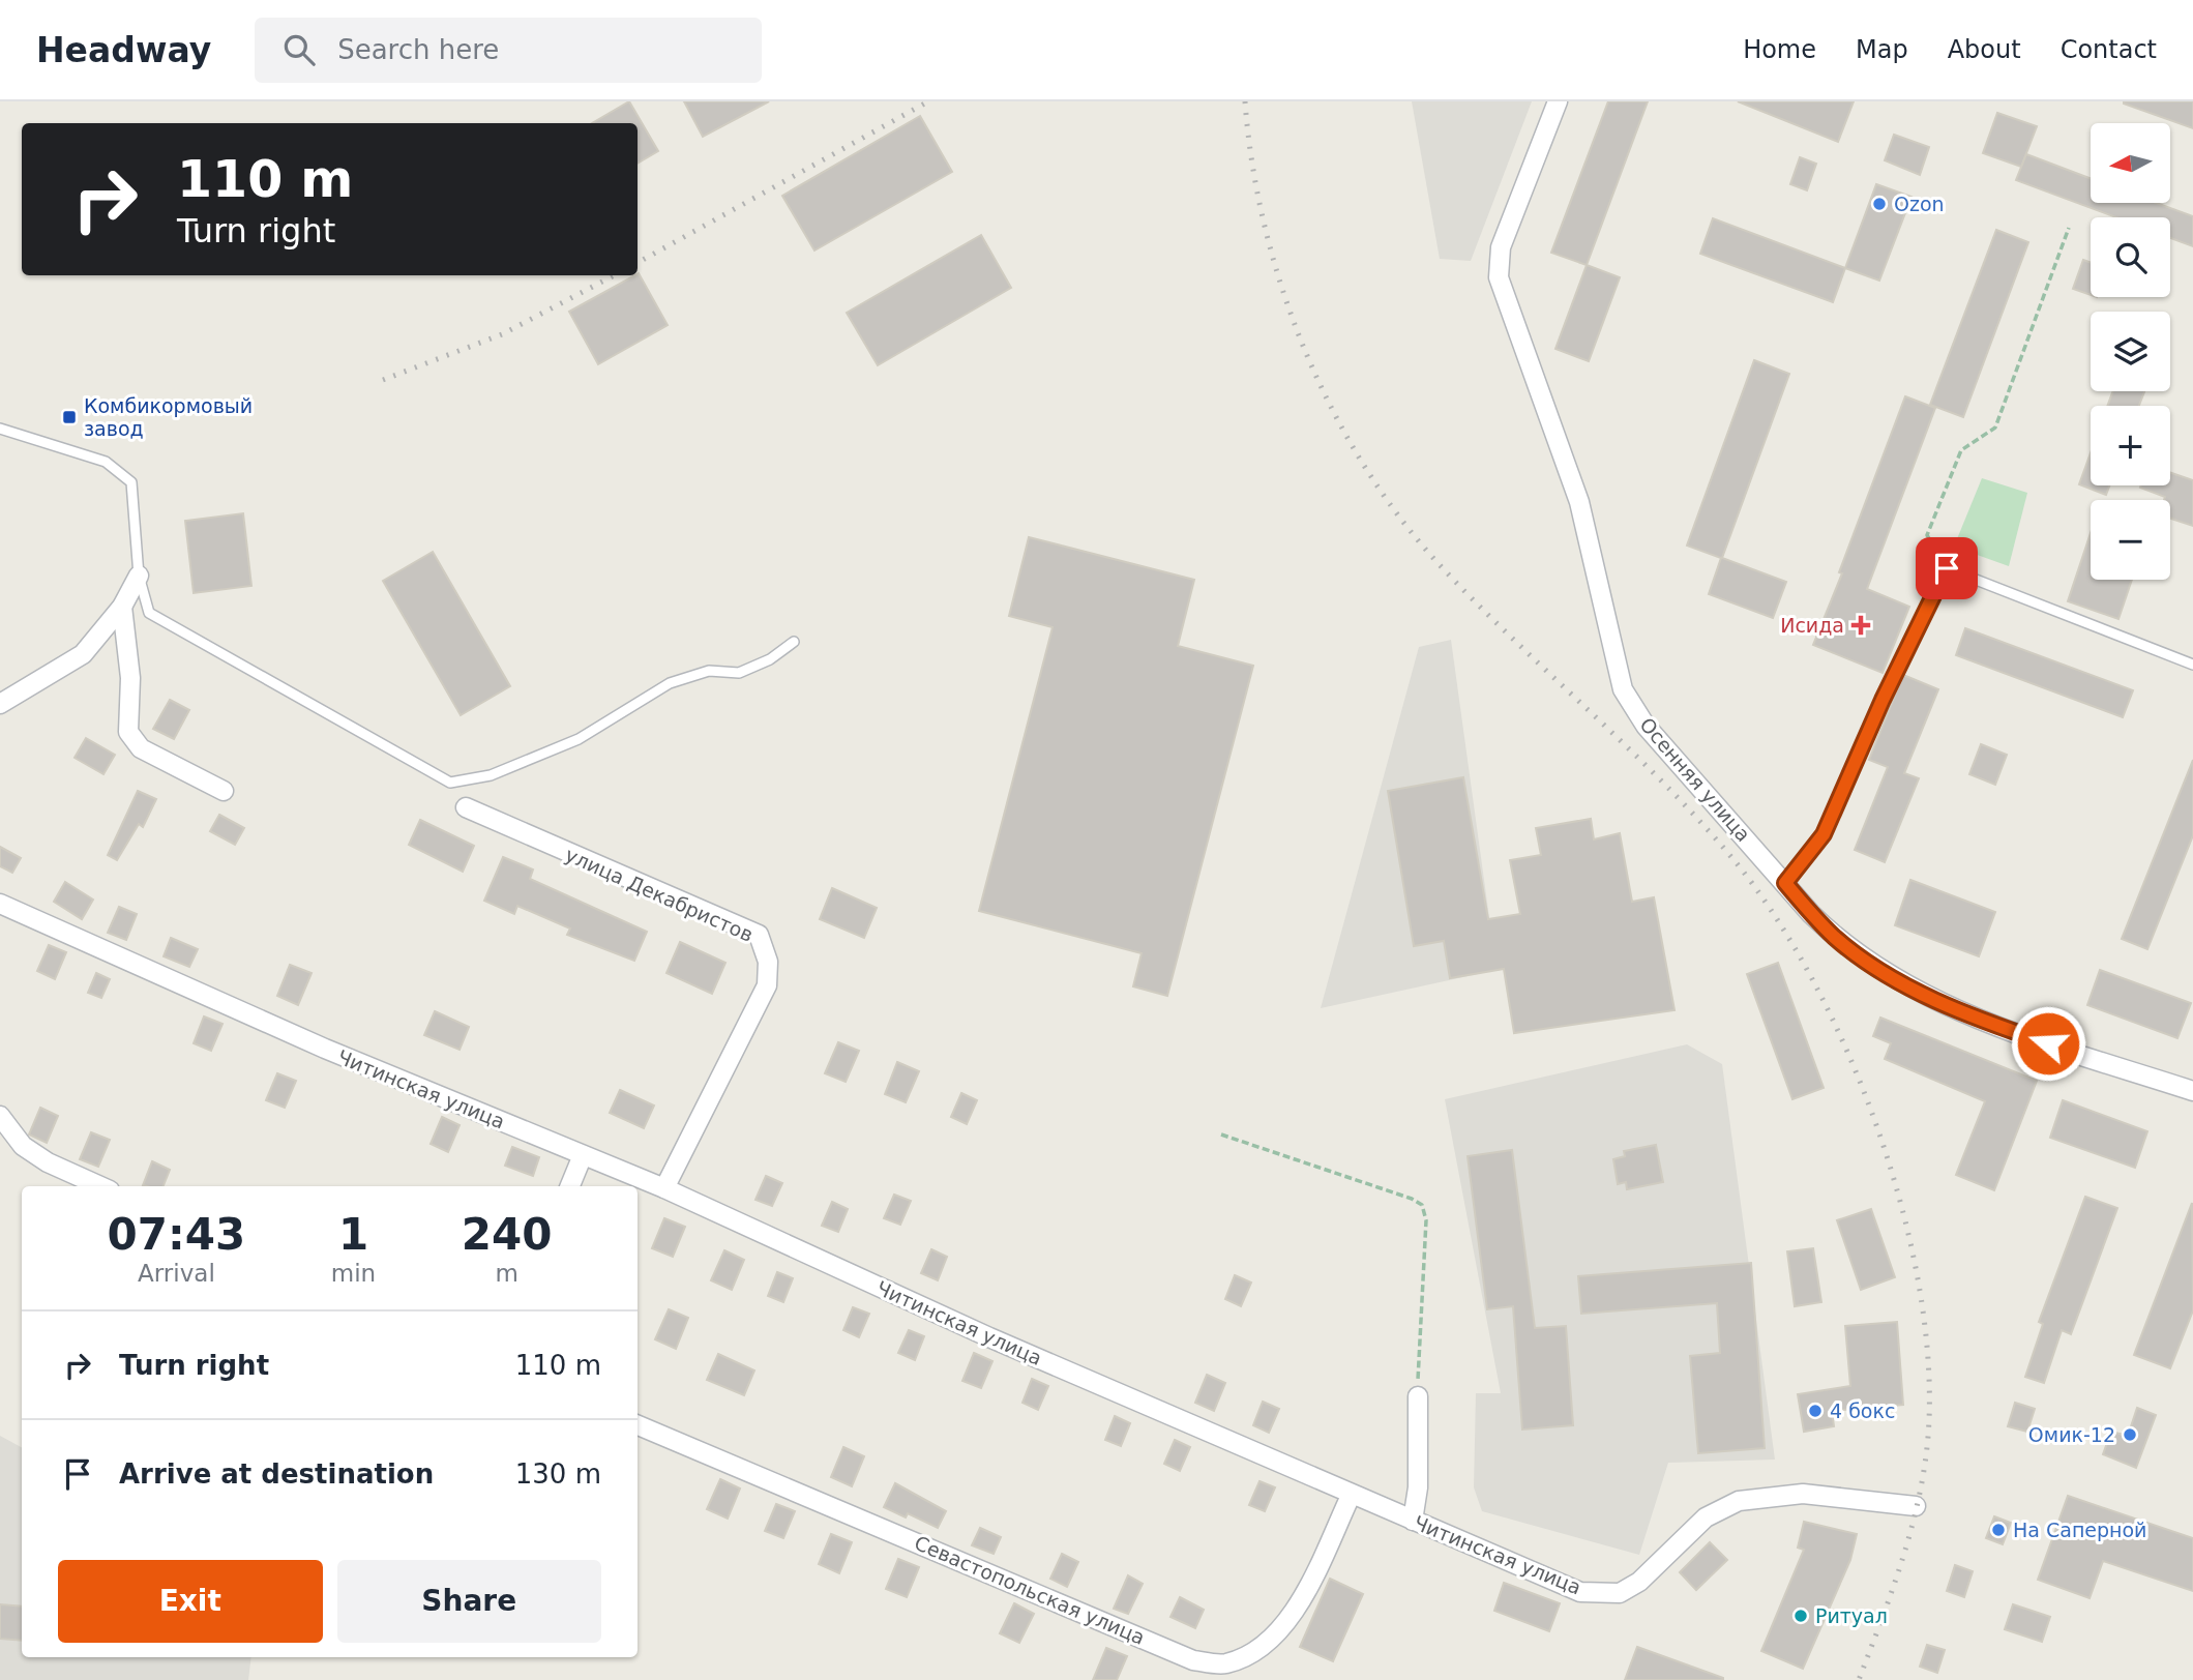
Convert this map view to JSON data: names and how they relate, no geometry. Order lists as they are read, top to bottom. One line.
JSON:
{"streets":{"street":["Осенняя улица","улица Декабристов","Читинская улица","Севастопольская улица"]},"crossings":[["улица Декабристов","Читинская улица"],["Читинская улица","Севастопольская улица"]],"places":{"other":["Ozon","4 бокс","Омик-12","На Саперной","Ритуал"],"transit":["Комбикормовый завод"],"health":["Исида"]},"north":"left","page":{"header":"Headway","search":"Search here","nav":["Home","Map","About","Contact"],"map_buttons":["+","−"],"turn":["110 m","Turn right"],"eta":["07:43","Arrival","1","min","240","m"],"list":[{"name":"Turn right","value":"110 m"},{"name":"Arrive at destination","value":"130 m"}],"buttons":["Exit","Share"]}}
